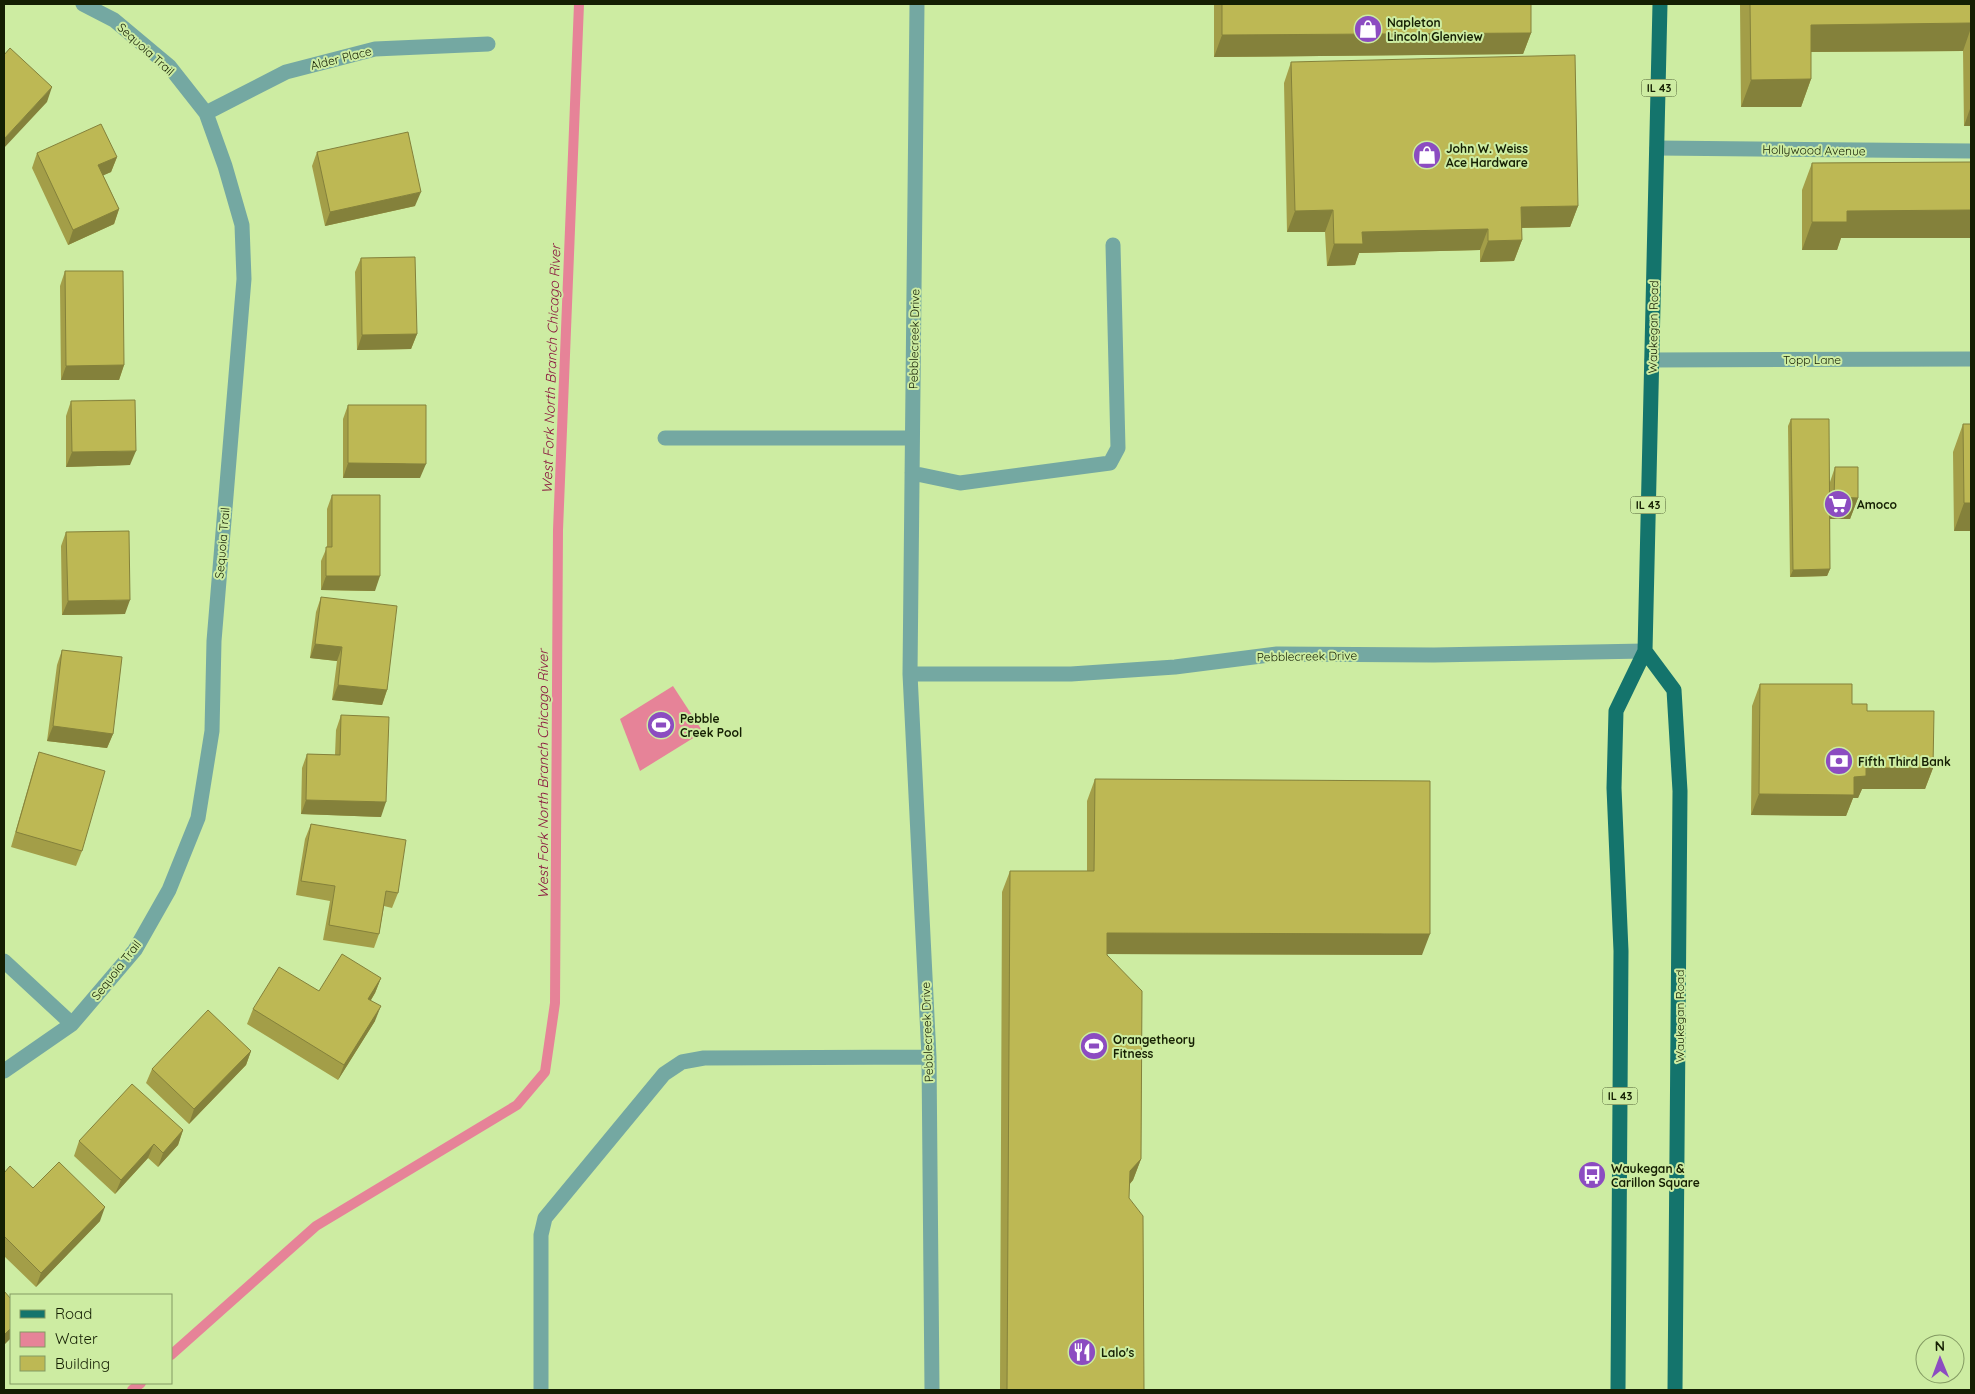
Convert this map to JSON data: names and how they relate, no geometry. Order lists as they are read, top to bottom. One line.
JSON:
{"streets":{"main road":["IL 43","Waukegan Road"],"street":["Sequoia Trail","Alder Place","Hollywood Avenue","Pebblecreek Drive","Topp Lane"]},"crossings":[["Sequoia Trail","Alder Place"],["Hollywood Avenue","Waukegan Road"],["Waukegan Road","Pebblecreek Drive"],["Waukegan Road","Topp Lane"]],"water":["West Fork North Branch Chicago River"],"places":{"shop":["Napleton Lincoln Glenview","John W. Weiss Ace Hardware"],"supermarket":["Amoco"],"sports":["Pebble Creek Pool","Orangetheory Fitness"],"bank":["Fifth Third Bank"],"bus stop":["Waukegan & Carillon Square"],"restaurant":["Lalo's"]},"legend":["Road","Water","Building"],"north":"top"}
